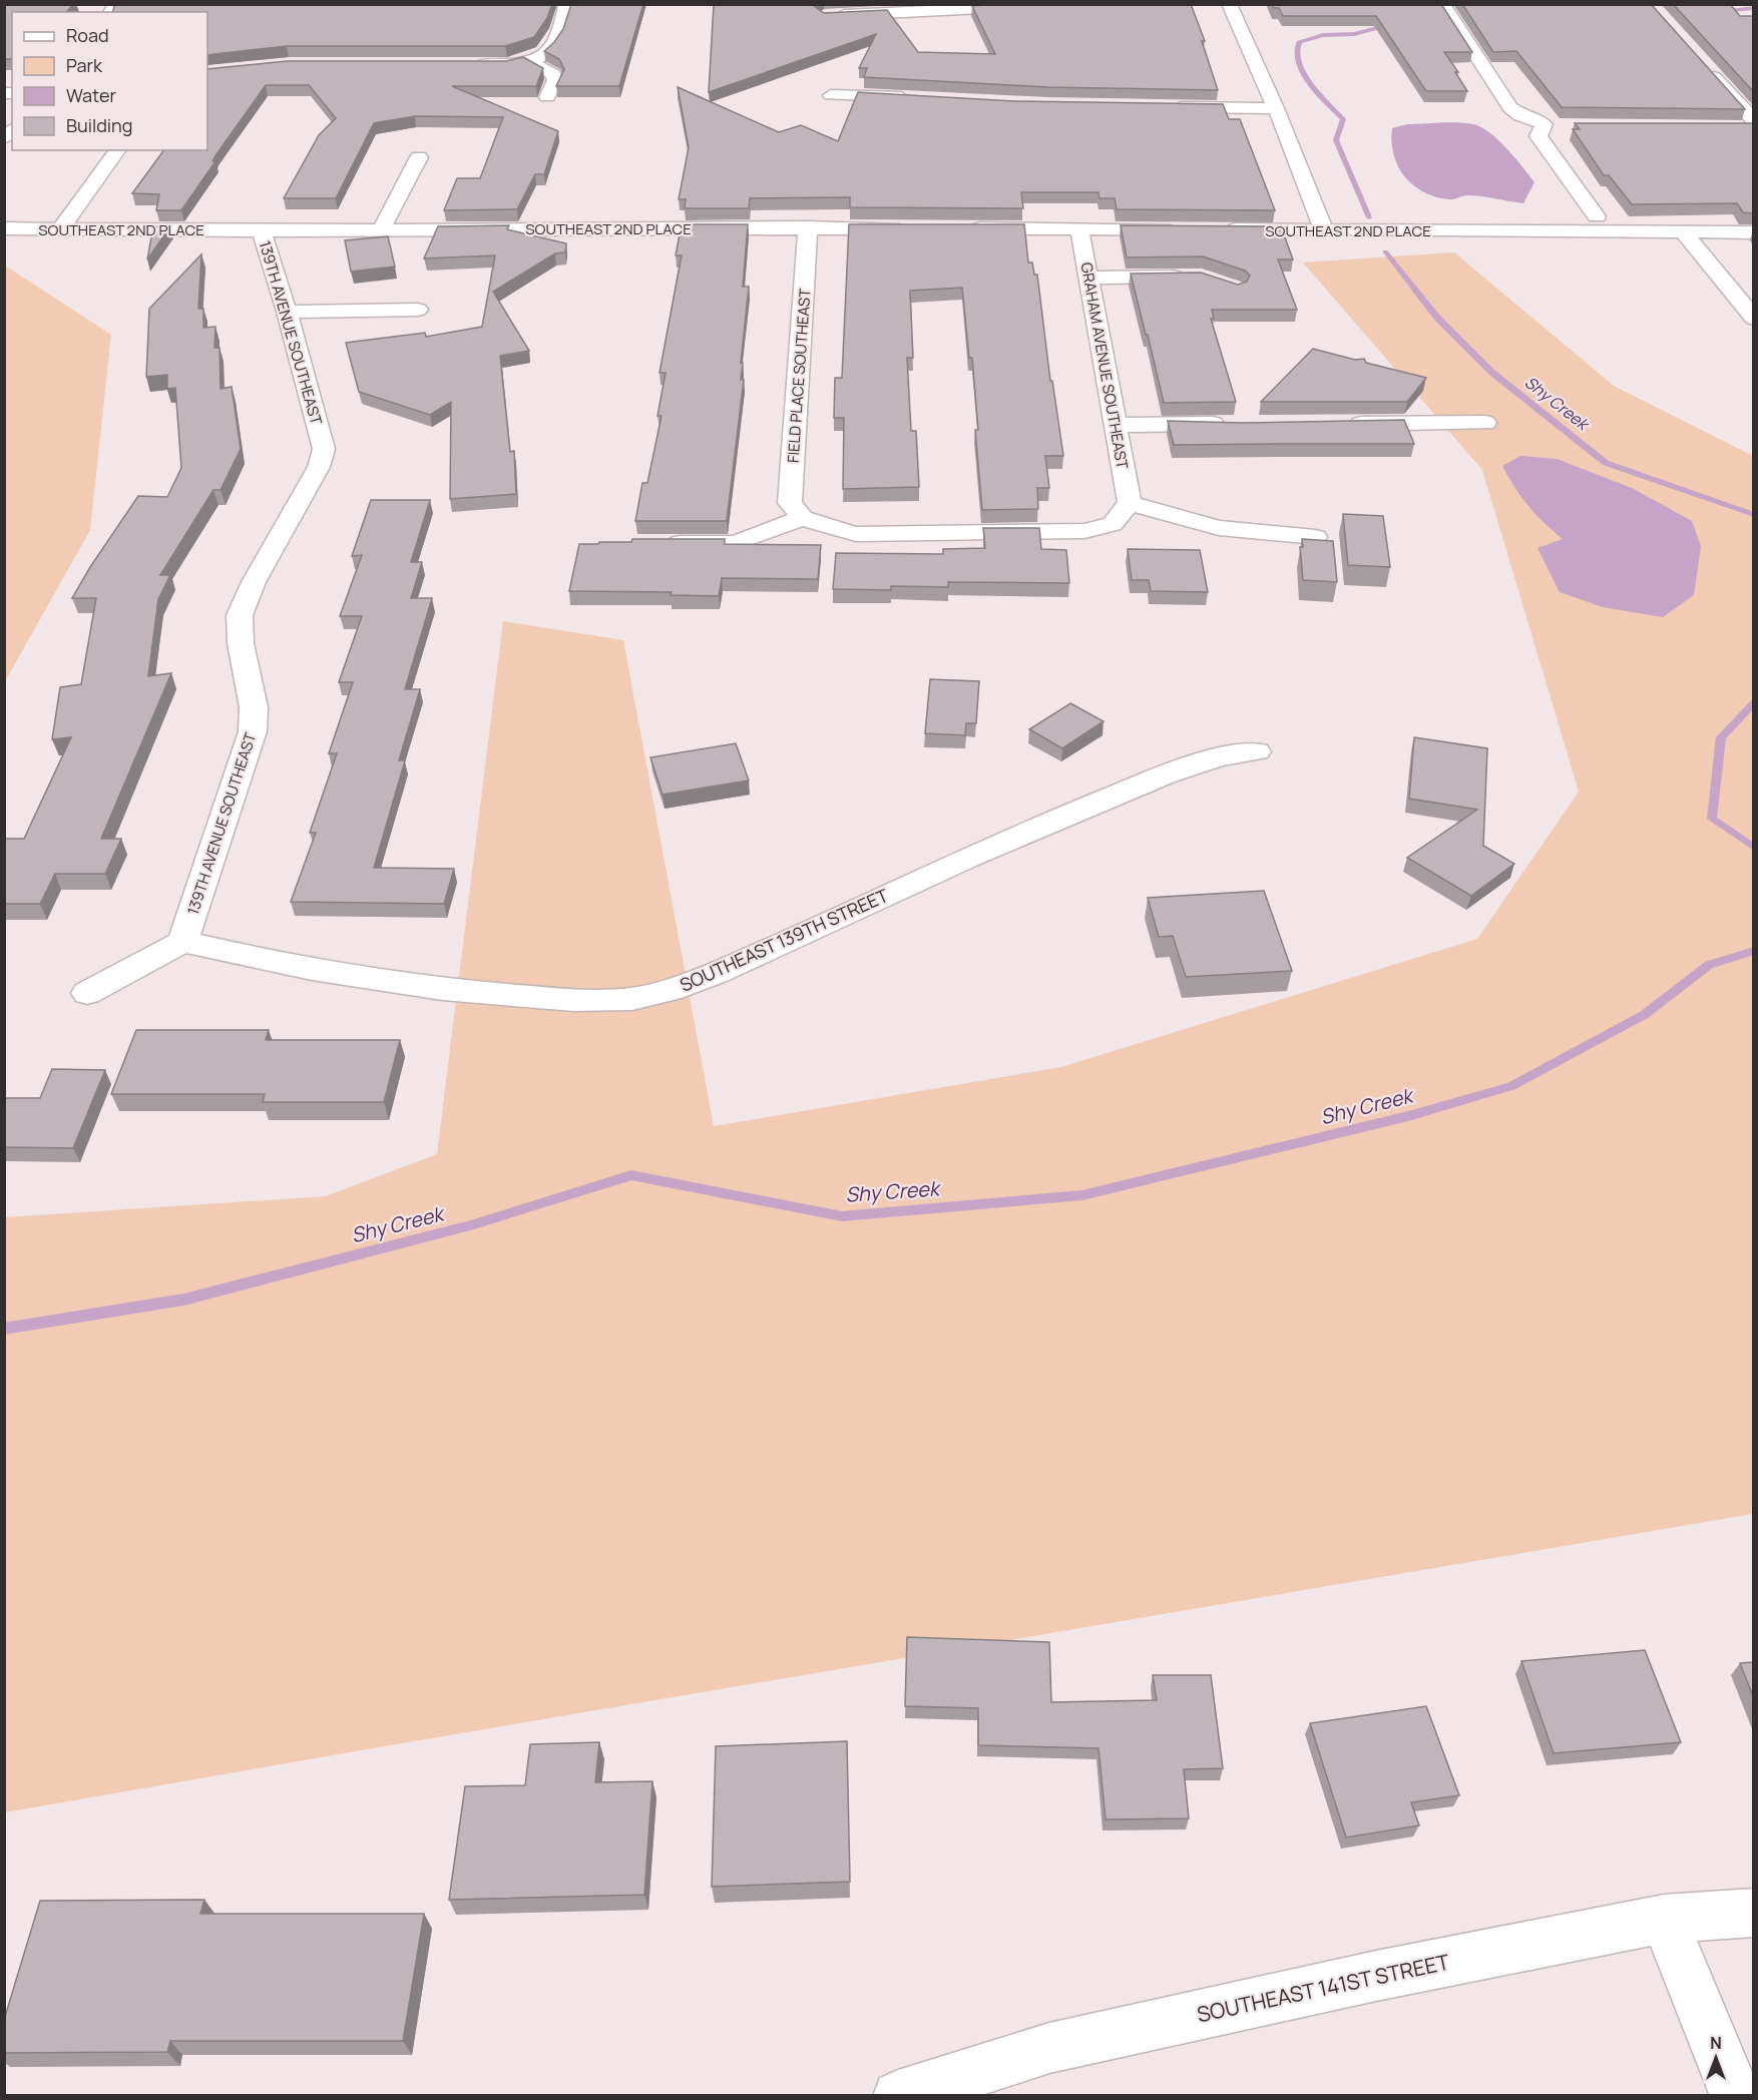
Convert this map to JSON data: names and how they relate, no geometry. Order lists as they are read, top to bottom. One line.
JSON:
{"streets":{"street":["SOUTHEAST 2ND PLACE","139TH AVENUE SOUTHEAST","GRAHAM AVENUE SOUTHEAST","FIELD PLACE SOUTHEAST","SOUTHEAST 139TH STREET","SOUTHEAST 141ST STREET"]},"crossings":[["SOUTHEAST 2ND PLACE","139TH AVENUE SOUTHEAST"],["SOUTHEAST 2ND PLACE","FIELD PLACE SOUTHEAST"],["139TH AVENUE SOUTHEAST","SOUTHEAST 139TH STREET"]],"water":["Shy Creek"],"legend":["Road","Park","Water","Building"],"north":"top"}
